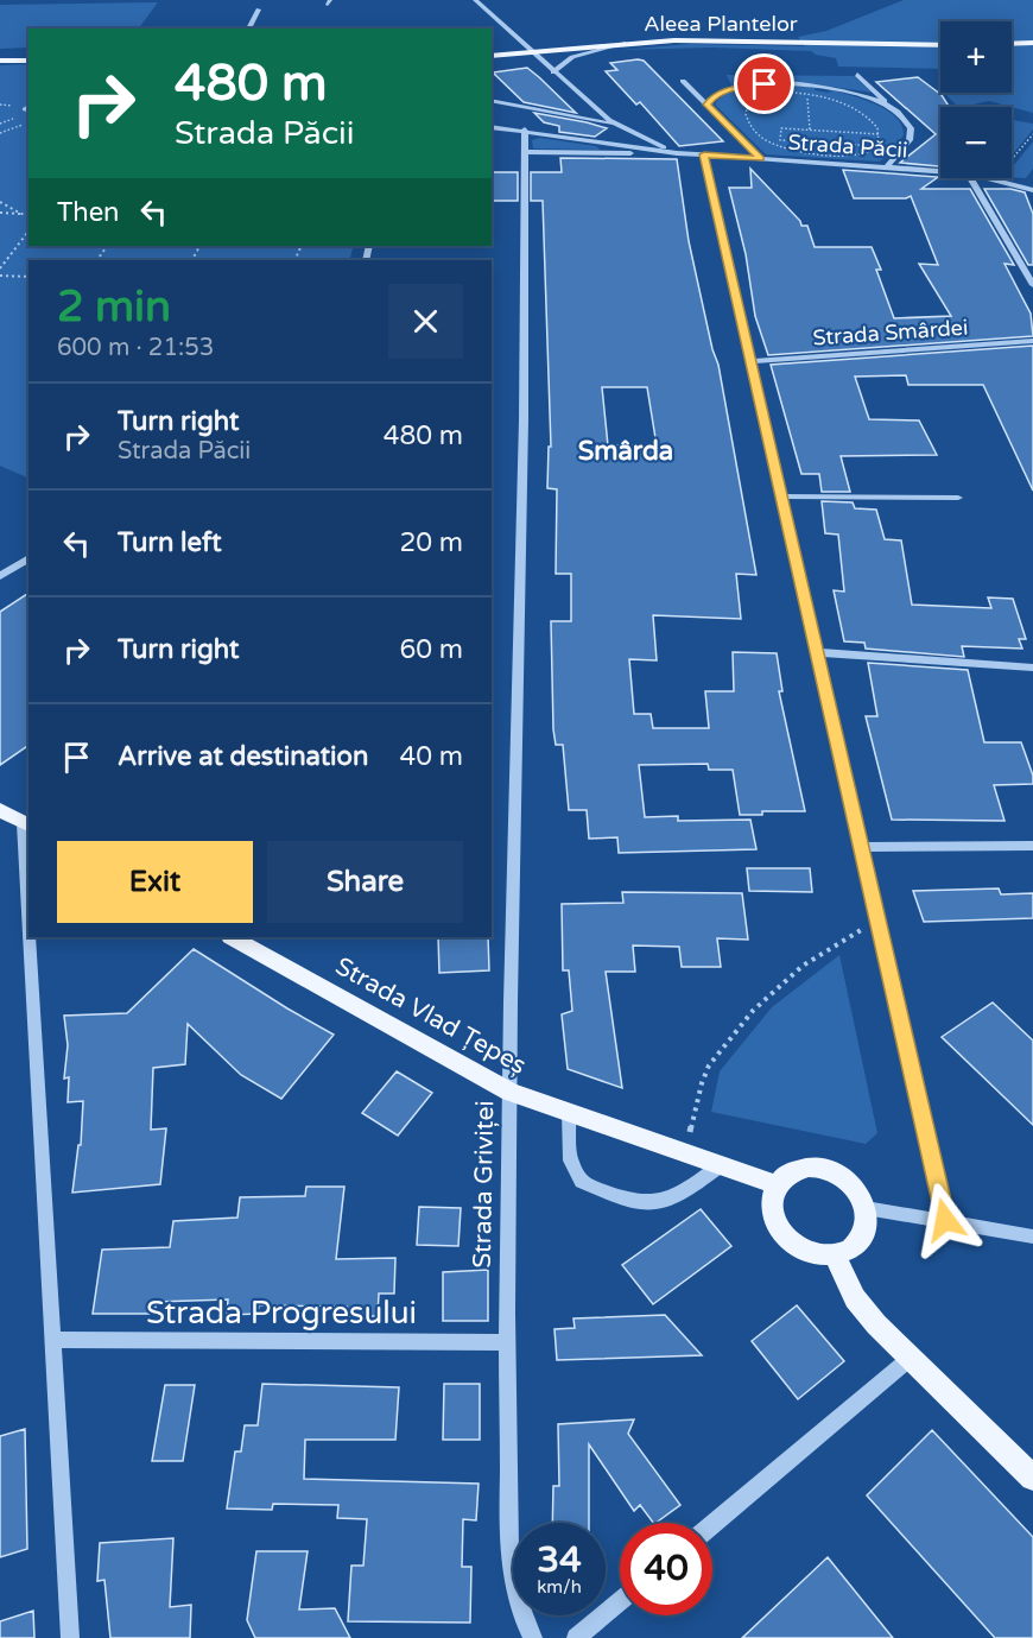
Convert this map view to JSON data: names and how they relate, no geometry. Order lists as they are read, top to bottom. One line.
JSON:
{"streets":{"main road":["Aleea Plantelor","Strada Vlad Țepeș"],"street":["Strada Păcii","Strada Smârdei","Strada Griviței","Strada Progresului"]},"crossings":[["Strada Păcii","Strada Griviței"],["Strada Vlad Țepeș","Strada Griviței"],["Strada Griviței","Strada Progresului"]],"districts":["Smârda"],"page":{"map_buttons":["+","−"],"turn":["480 m","Strada Păcii"],"then":"Then","heading":["2 min","600 m · 21:53"],"list":[{"name":"Turn right","note":"Strada Păcii","value":"480 m"},{"name":"Turn left","value":"20 m"},{"name":"Turn right","value":"60 m"},{"name":"Arrive at destination","value":"40 m"}],"buttons":["Exit","Share"],"speed":"34 km/h","limit":"40"}}
